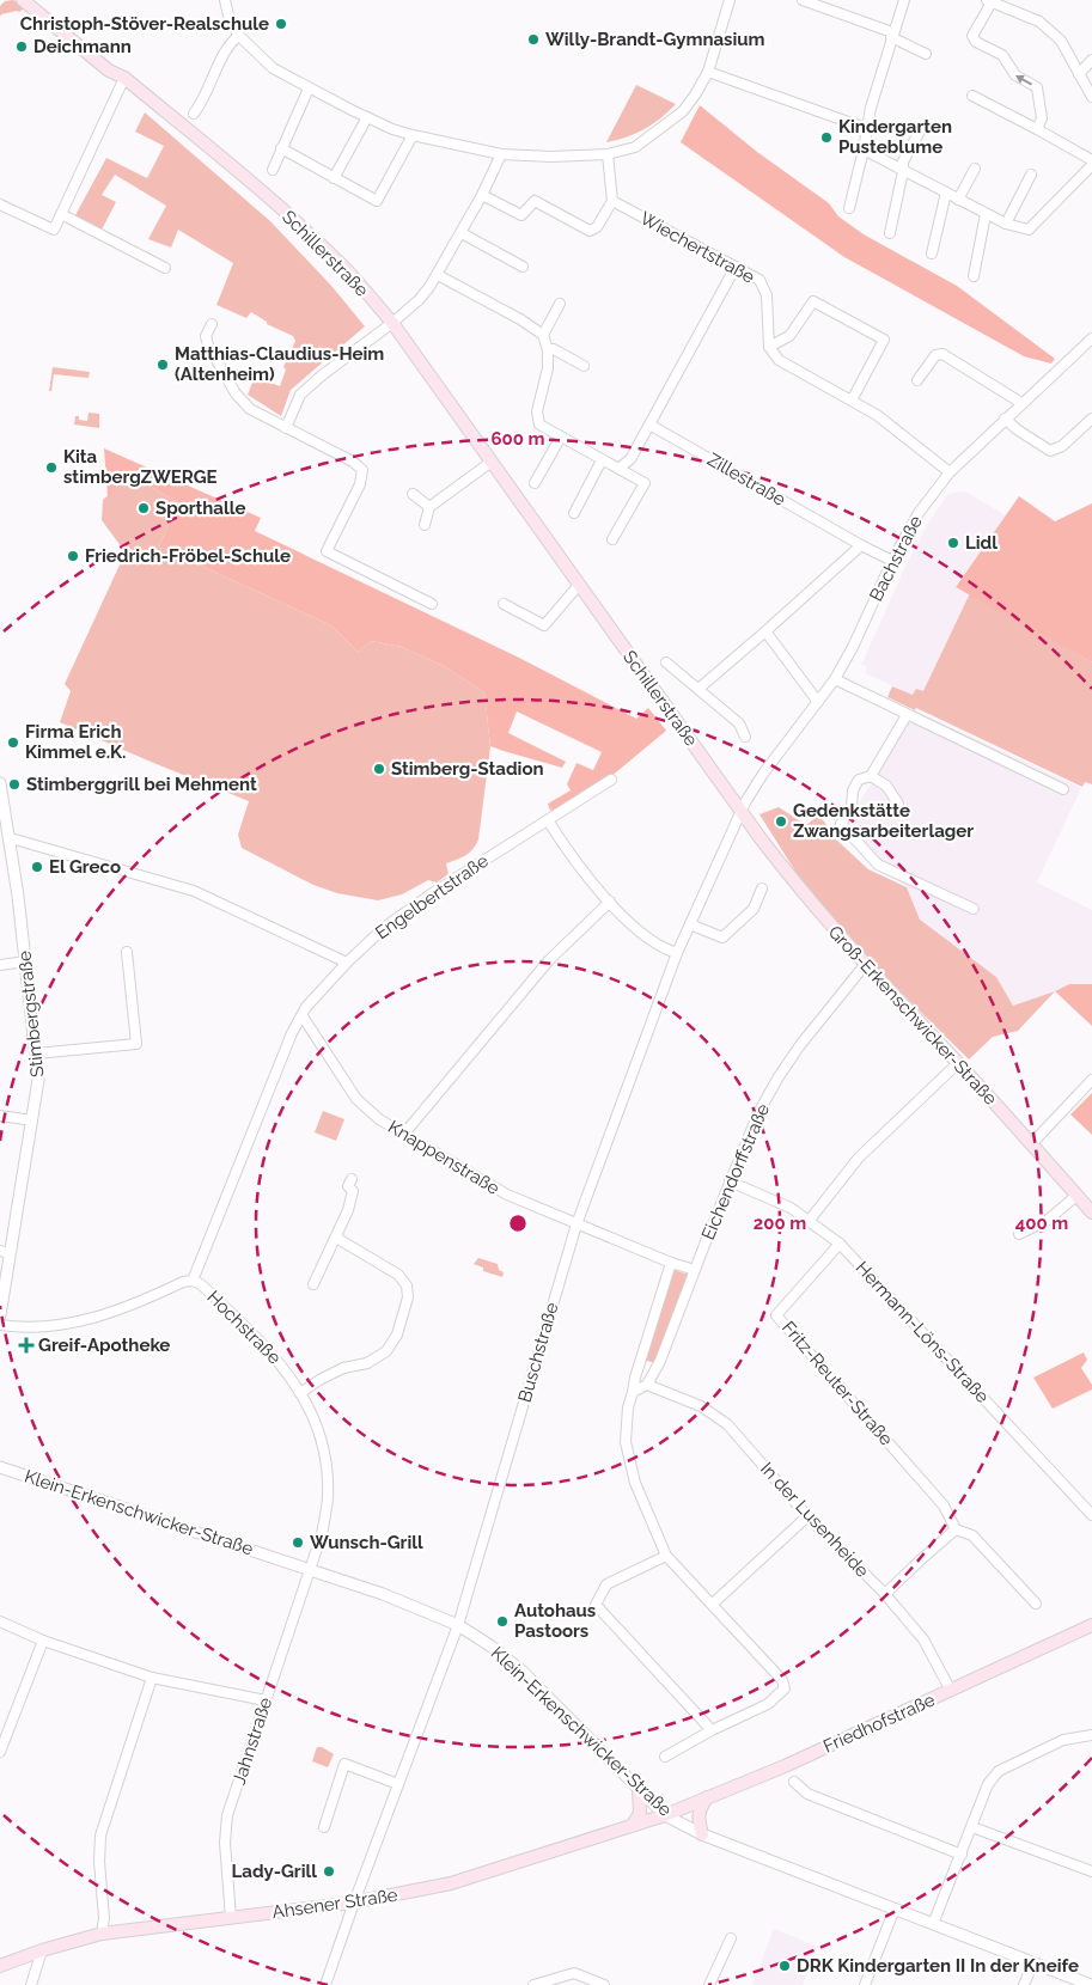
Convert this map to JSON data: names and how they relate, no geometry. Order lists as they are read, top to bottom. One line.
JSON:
{"streets":{"main road":["Schillerstraße","Groß-Erkenschwicker-Straße","Friedhofstraße","Ahsener Straße"],"street":["Wiechertstraße","Zillestraße","Bachstraße","Engelbertstraße","Stimbergstraße","Knappenstraße","Eichendorffstraße","Hochstraße","Hermann-Löns-Straße","Buschstraße","Fritz-Reuter-Straße","Klein-Erkenschwicker-Straße","In der Lusenheide","Jahnstraße"]},"crossings":[["Schillerstraße","Bachstraße"],["Schillerstraße","Groß-Erkenschwicker-Straße"],["Schillerstraße","Buschstraße"],["Zillestraße","Bachstraße"],["Bachstraße","Groß-Erkenschwicker-Straße"],["Bachstraße","Buschstraße"],["Engelbertstraße","Knappenstraße"],["Engelbertstraße","Hochstraße"],["Groß-Erkenschwicker-Straße","Eichendorffstraße"],["Groß-Erkenschwicker-Straße","Buschstraße"],["Knappenstraße","Eichendorffstraße"],["Knappenstraße","Buschstraße"],["Eichendorffstraße","Hermann-Löns-Straße"],["Eichendorffstraße","In der Lusenheide"],["Hochstraße","Klein-Erkenschwicker-Straße"],["Hochstraße","Jahnstraße"],["Hermann-Löns-Straße","Fritz-Reuter-Straße"],["Buschstraße","Klein-Erkenschwicker-Straße"],["Buschstraße","Ahsener Straße"],["Klein-Erkenschwicker-Straße","Friedhofstraße"],["Klein-Erkenschwicker-Straße","Jahnstraße"],["Klein-Erkenschwicker-Straße","Ahsener Straße"],["In der Lusenheide","Friedhofstraße"],["Friedhofstraße","Ahsener Straße"],["Jahnstraße","Ahsener Straße"]],"places":{"other":["Christoph-Stöver-Realschule","Willy-Brandt-Gymnasium","Deichmann","Kindergarten Pusteblume","Matthias-Claudius-Heim (Altenheim)","Kita stimbergZWERGE","Sporthalle","Lidl","Friedrich-Fröbel-Schule","Firma Erich Kimmel e.K.","Stimberg-Stadion","Stimberggrill bei Mehment","Gedenkstätte Zwangsarbeiterlager","El Greco","Wunsch-Grill","Autohaus Pastoors","Lady-Grill","DRK Kindergarten II In der Kneife"],"health":["Greif-Apotheke"]},"rings":["600 m","200 m","400 m"]}
